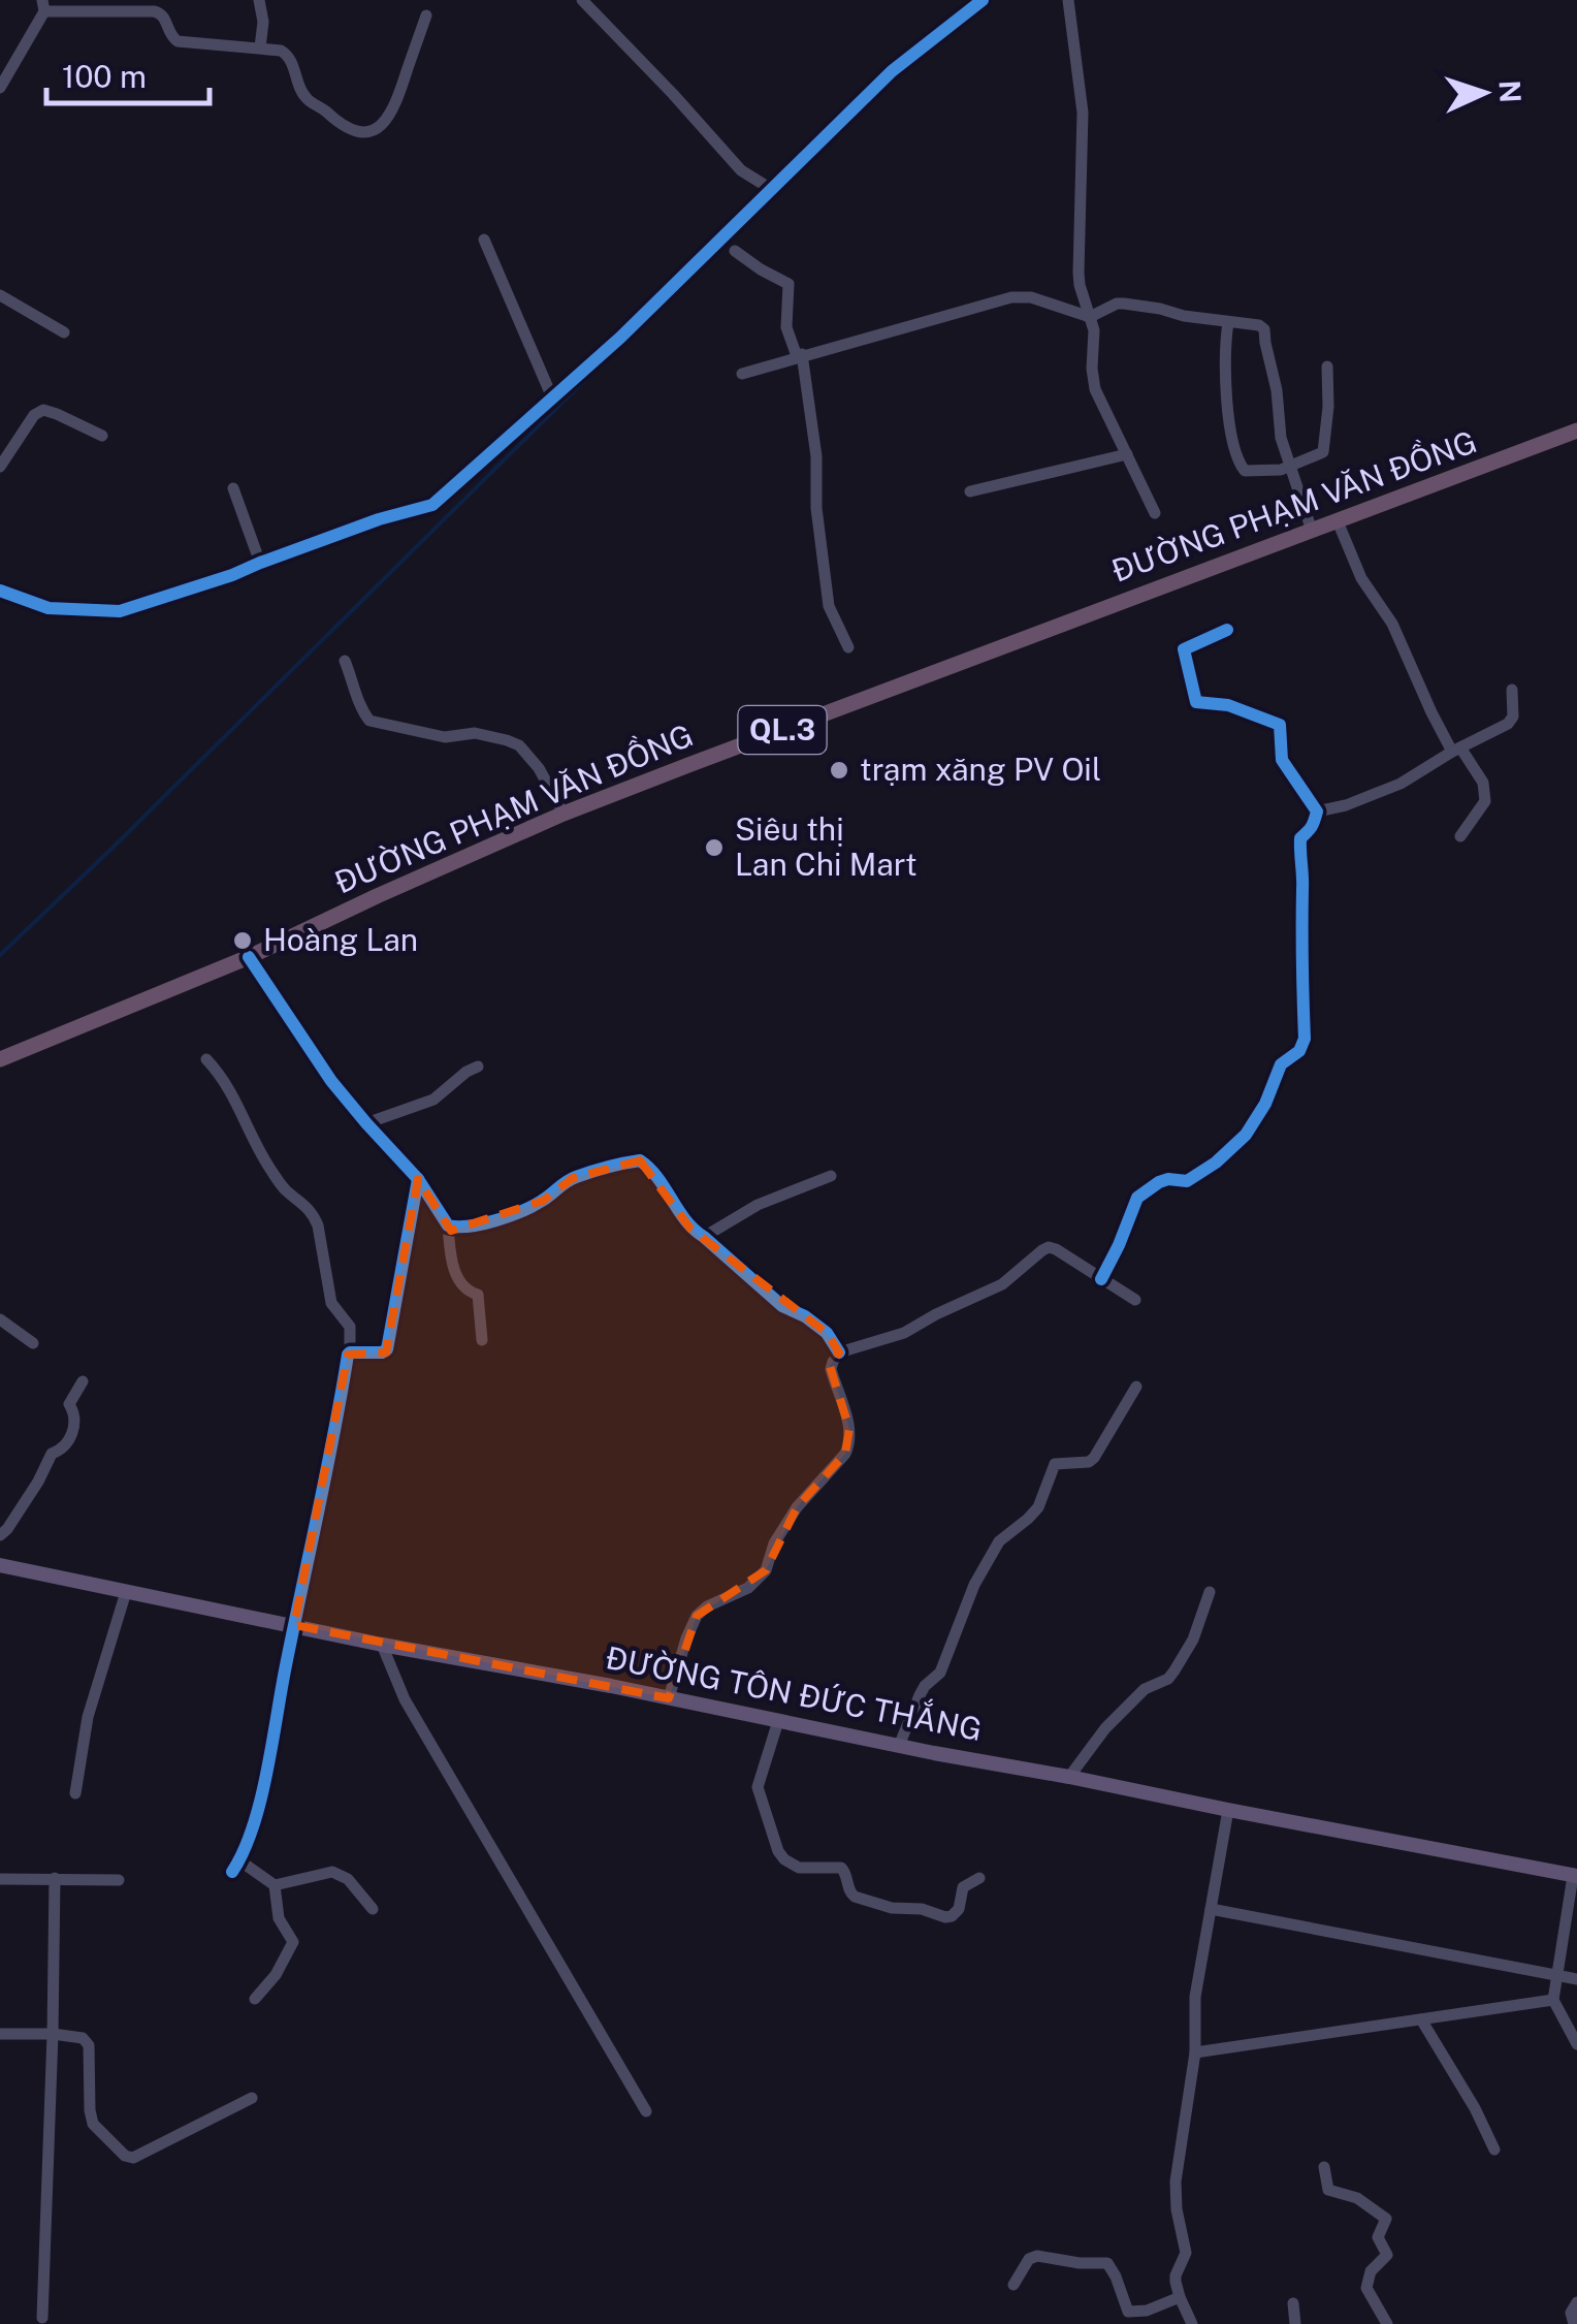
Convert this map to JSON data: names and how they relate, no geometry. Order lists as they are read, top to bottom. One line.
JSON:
{"streets":{"highway":["ĐƯỜNG PHẠM VĂN ĐỒNG","QL.3"],"main road":["ĐƯỜNG TÔN ĐỨC THẮNG"]},"places":["trạm xăng PV Oil","Siêu thị Lan Chi Mart","Hoàng Lan"],"scale_bar":"100 m","north":"right"}
